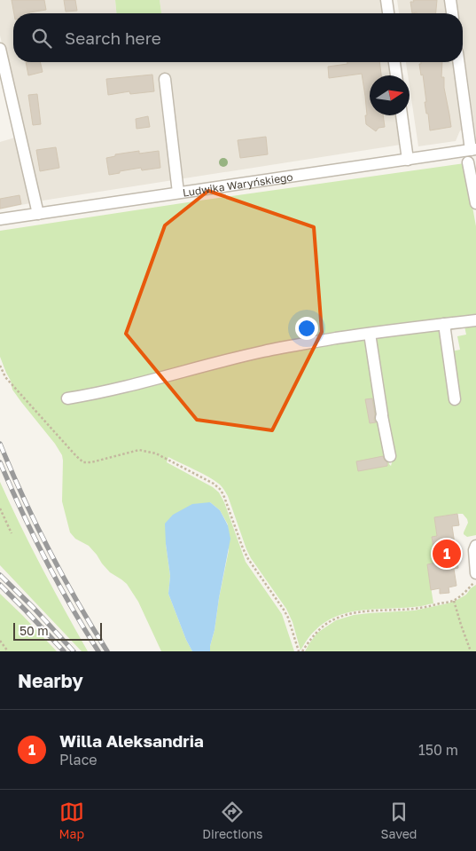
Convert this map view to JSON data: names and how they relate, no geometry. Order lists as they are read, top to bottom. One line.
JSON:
{"streets":{"street":["Ludwika Waryńskiego"]},"scale_bar":"50 m","north":"right","page":{"search":"Search here","pins":"1","scale":"50 m","heading":"Nearby","list":[{"mark":"1","name":"Willa Aleksandria","note":"Place","value":"150 m"}],"nav":["Map","Directions","Saved"]}}
